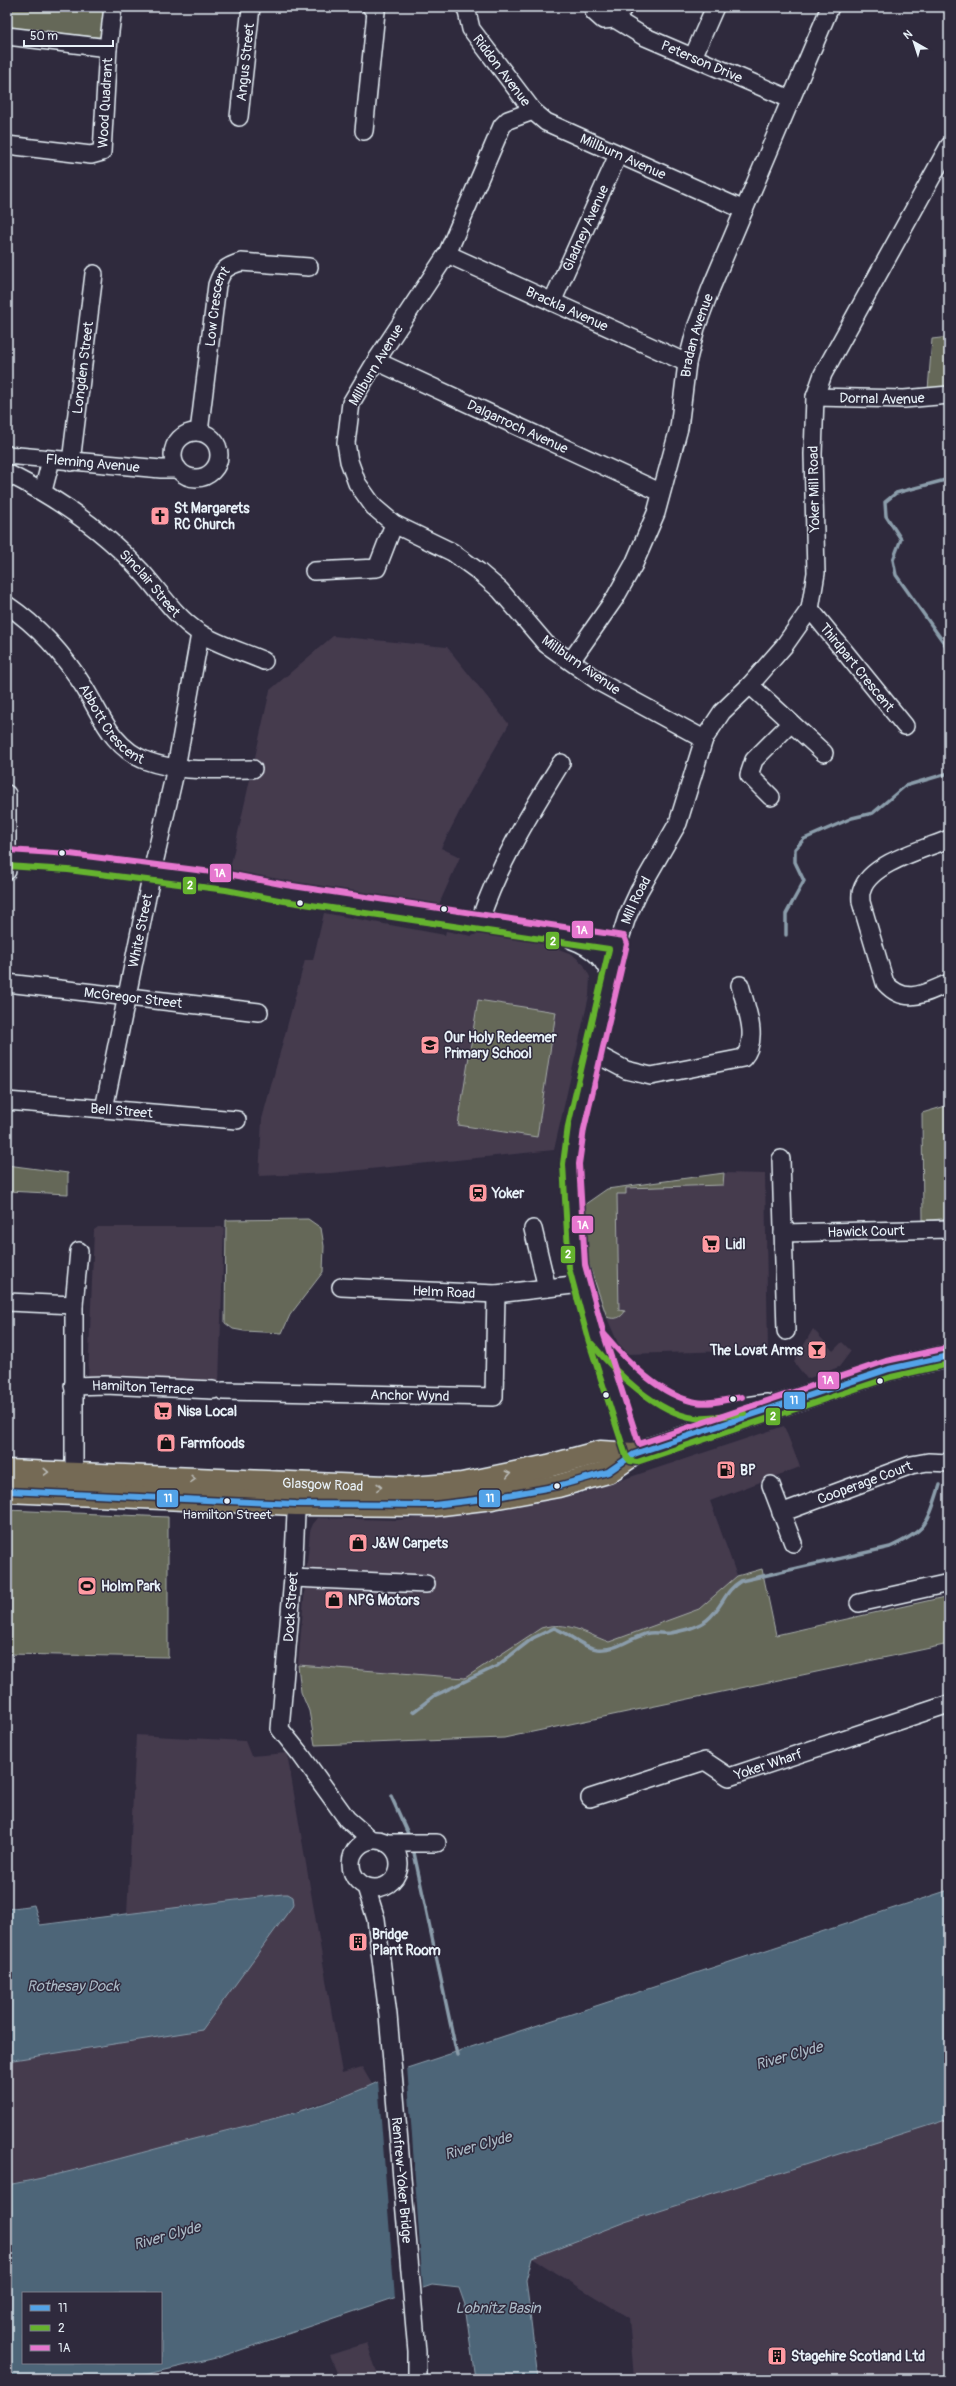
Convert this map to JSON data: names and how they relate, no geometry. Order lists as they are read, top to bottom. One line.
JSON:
{"streets":{"main road":["Glasgow Road"],"street":["Peterson Drive","Angus Street","Riddon Avenue","Wood Quadrant","Millburn Avenue","Gladney Avenue","Low Crescent","Brackla Avenue","Bradan Avenue","Longden Street","Dornal Avenue","Dalgarroch Avenue","Fleming Avenue","Yoker Mill Road","Sinclair Street","Thirdpart Crescent","Abbott Crescent","Mill Road","White Street","McGregor Street","Bell Street","Hawick Court","Helm Road","Hamilton Terrace","Anchor Wynd","Cooperage Court","Dock Street","Yoker Wharf","Renfrew-Yoker Bridge"]},"crossings":[["Peterson Drive","Bradan Avenue"],["Riddon Avenue","Millburn Avenue"],["Millburn Avenue","Gladney Avenue"],["Millburn Avenue","Brackla Avenue"],["Millburn Avenue","Bradan Avenue"],["Millburn Avenue","Dalgarroch Avenue"],["Millburn Avenue","Yoker Mill Road"],["Gladney Avenue","Brackla Avenue"],["Low Crescent","Fleming Avenue"],["Brackla Avenue","Bradan Avenue"],["Bradan Avenue","Dalgarroch Avenue"],["Longden Street","Fleming Avenue"],["Dornal Avenue","Yoker Mill Road"],["Yoker Mill Road","Thirdpart Crescent"],["Yoker Mill Road","Mill Road"],["Sinclair Street","White Street"],["Abbott Crescent","White Street"],["Mill Road","Helm Road"],["Mill Road","Glasgow Road"],["White Street","McGregor Street"],["White Street","Bell Street"],["Helm Road","Anchor Wynd"],["Hamilton Terrace","Anchor Wynd"],["Glasgow Road","Dock Street"]],"water":["Rothesay Dock","River Clyde","Lobnitz Basin"],"places":{"church":["St Margarets RC Church"],"school or university":["Our Holy Redeemer Primary School"],"station":["Yoker"],"supermarket":["Lidl","Nisa Local"],"bar":["The Lovat Arms"],"shop":["Farmfoods","J&W Carpets","NPG Motors"],"fuel station":["BP"],"other":["Hamilton Street"],"sports":["Holm Park"],"building":["Bridge Plant Room","Stagehire Scotland Ltd"]},"lines":["transit line 1A","transit line 2","transit line 11"],"legend":["11","2","1A"],"scale_bar":"50 m","north":"top left"}
